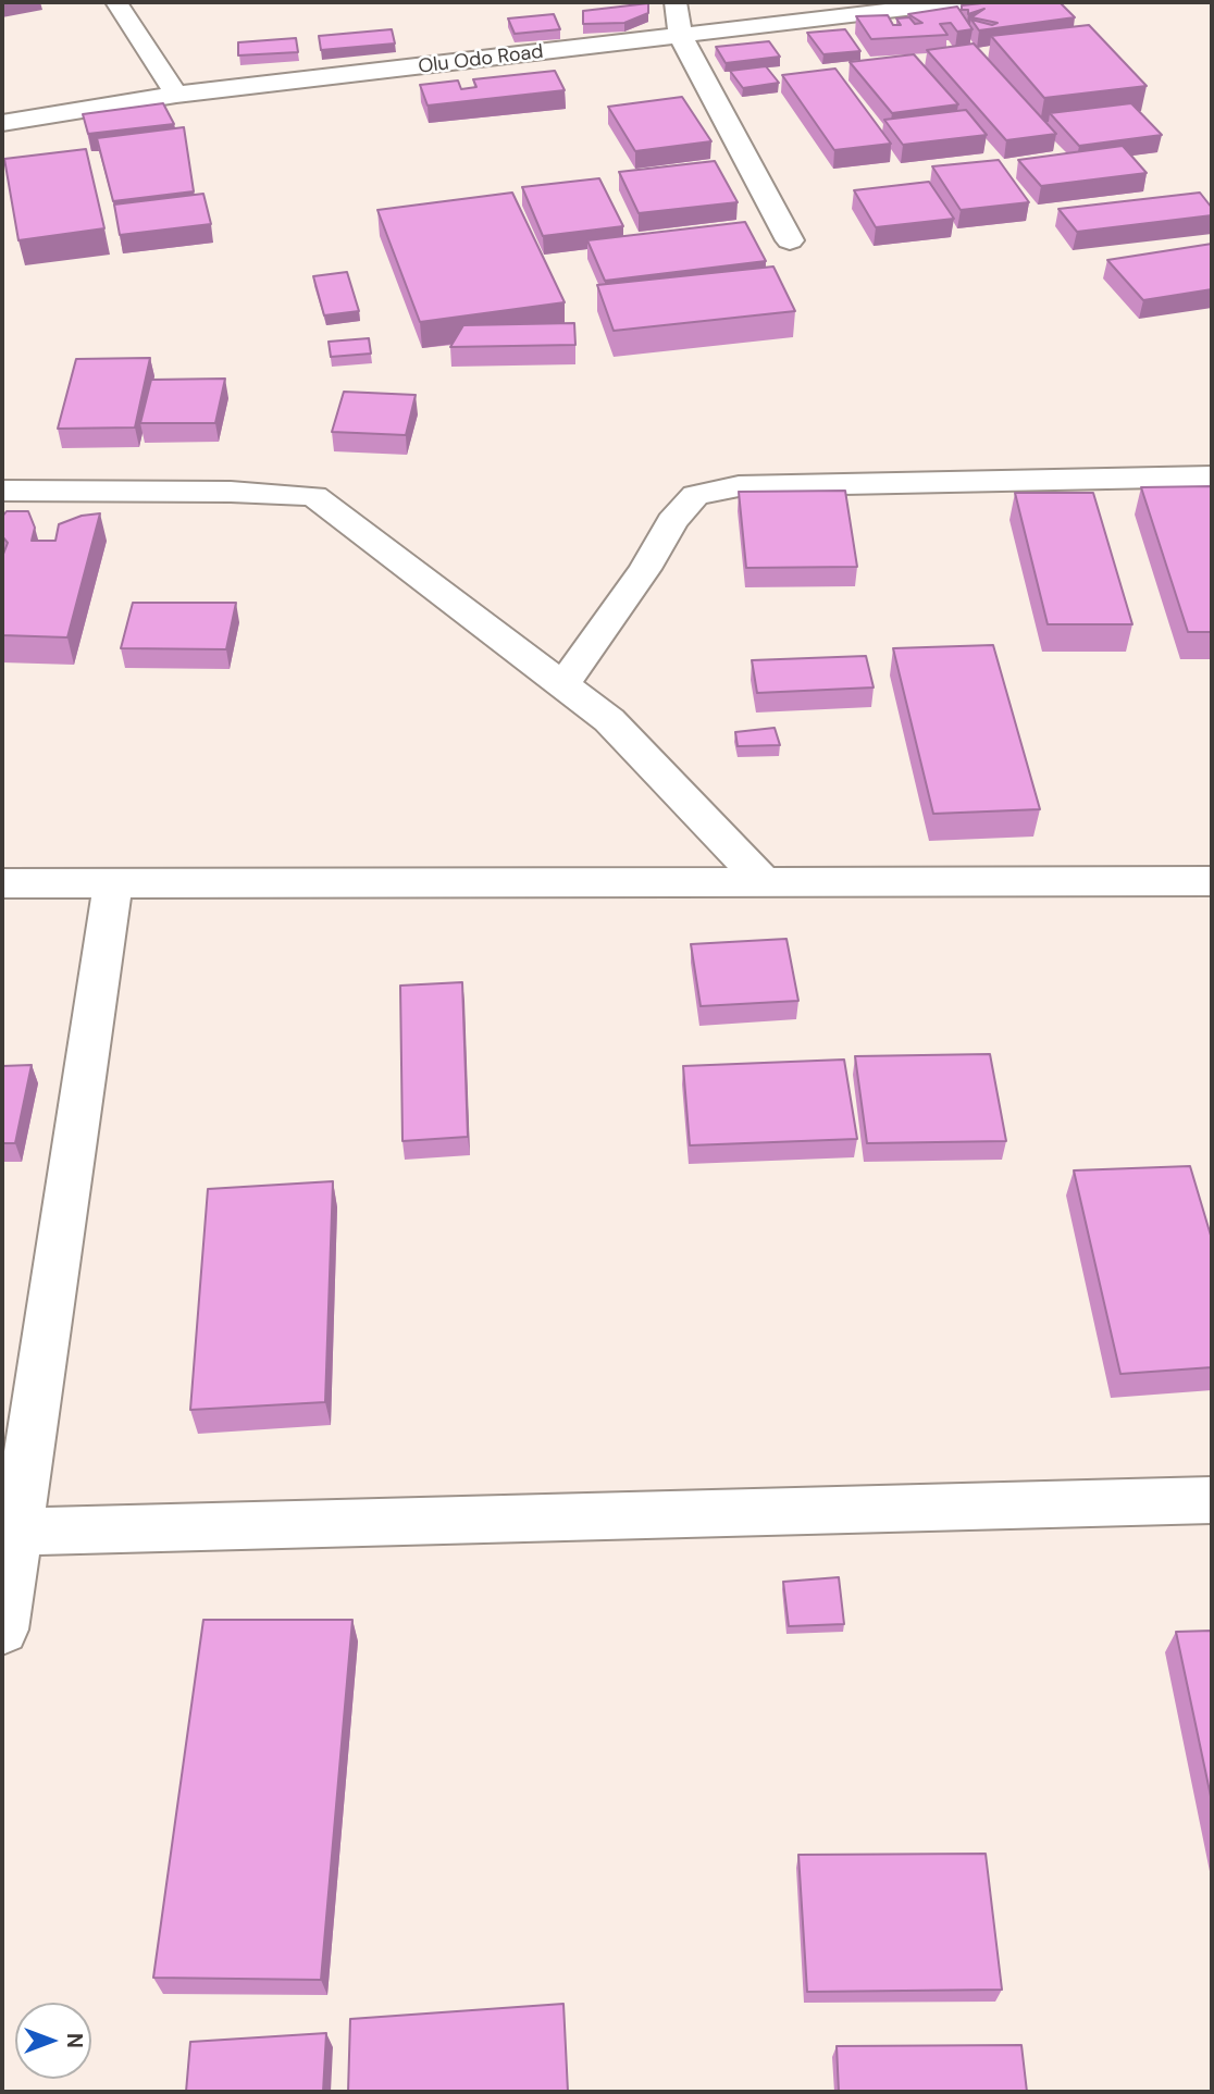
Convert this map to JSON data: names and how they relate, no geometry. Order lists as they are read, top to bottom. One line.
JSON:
{"streets":{"street":["Olu Odo Road"]},"north":"right"}
